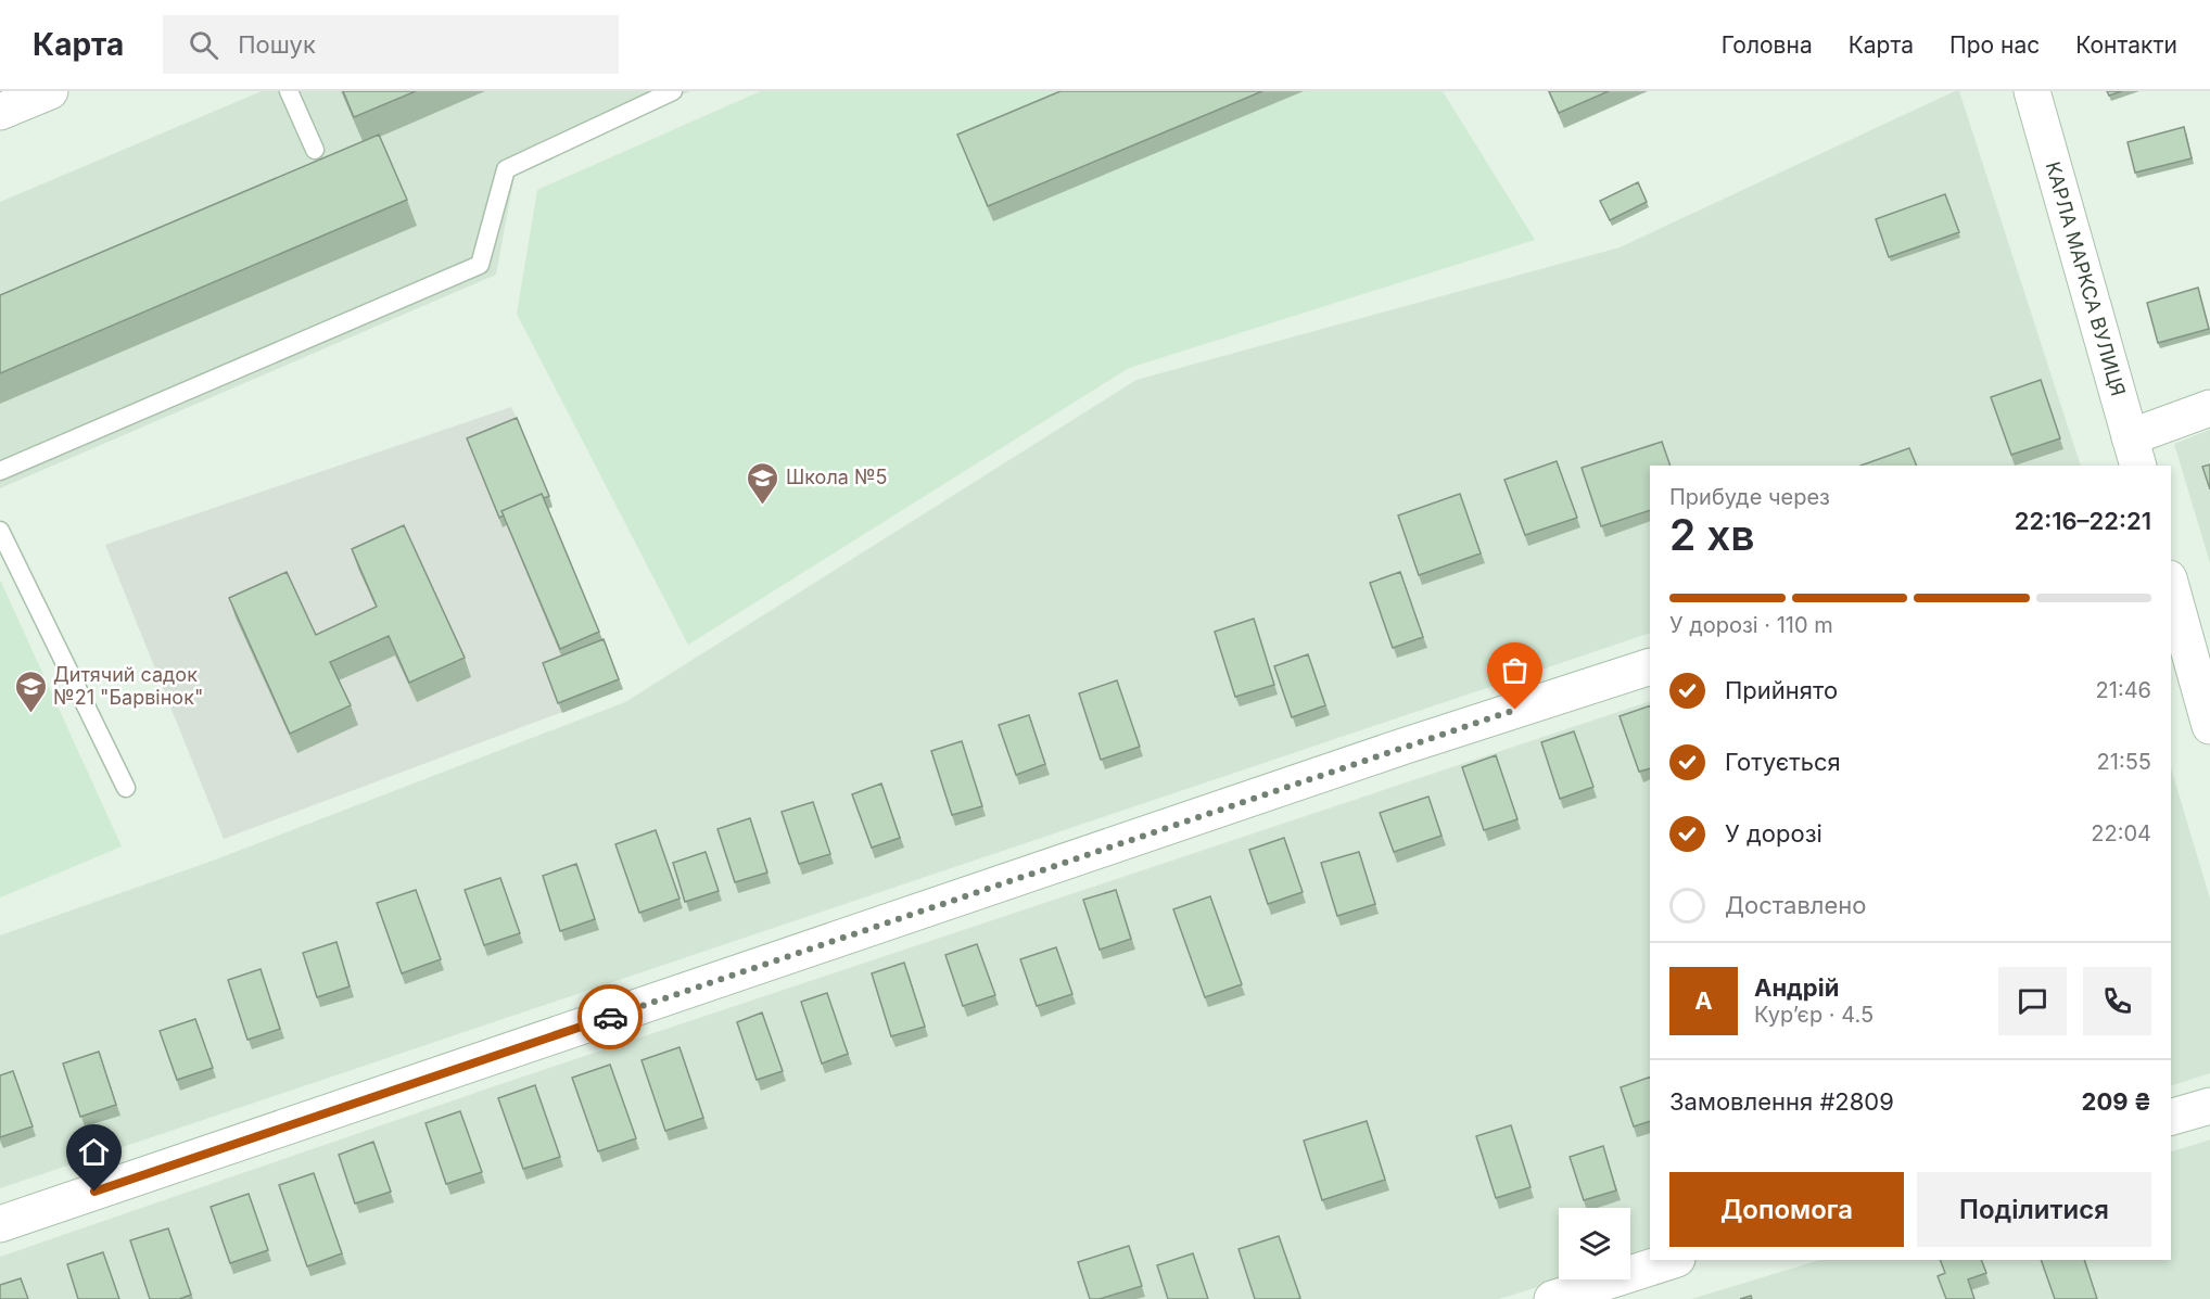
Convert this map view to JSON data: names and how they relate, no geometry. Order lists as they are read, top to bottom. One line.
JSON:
{"streets":{"street":["КАРЛА МАРКСА ВУЛИЦЯ"]},"places":{"school or university":["Школа №5","Дитячий садок №21 \"Барвінок\""]},"page":{"header":"Карта","search":"Пошук","nav":["Головна","Карта","Про нас","Контакти"],"heading":["2 хв","Прибуде через","22:16–22:21"],"panel":["Андрій","Кур’єр · 4.5","Замовлення #2809","209 ₴"],"bar":"У дорозі · 110 m","list":[["Прийнято","21:46"],["Готується","21:55"],["У дорозі","22:04"],"Доставлено"],"round":"А","buttons":["Допомога","Поділитися"]}}
